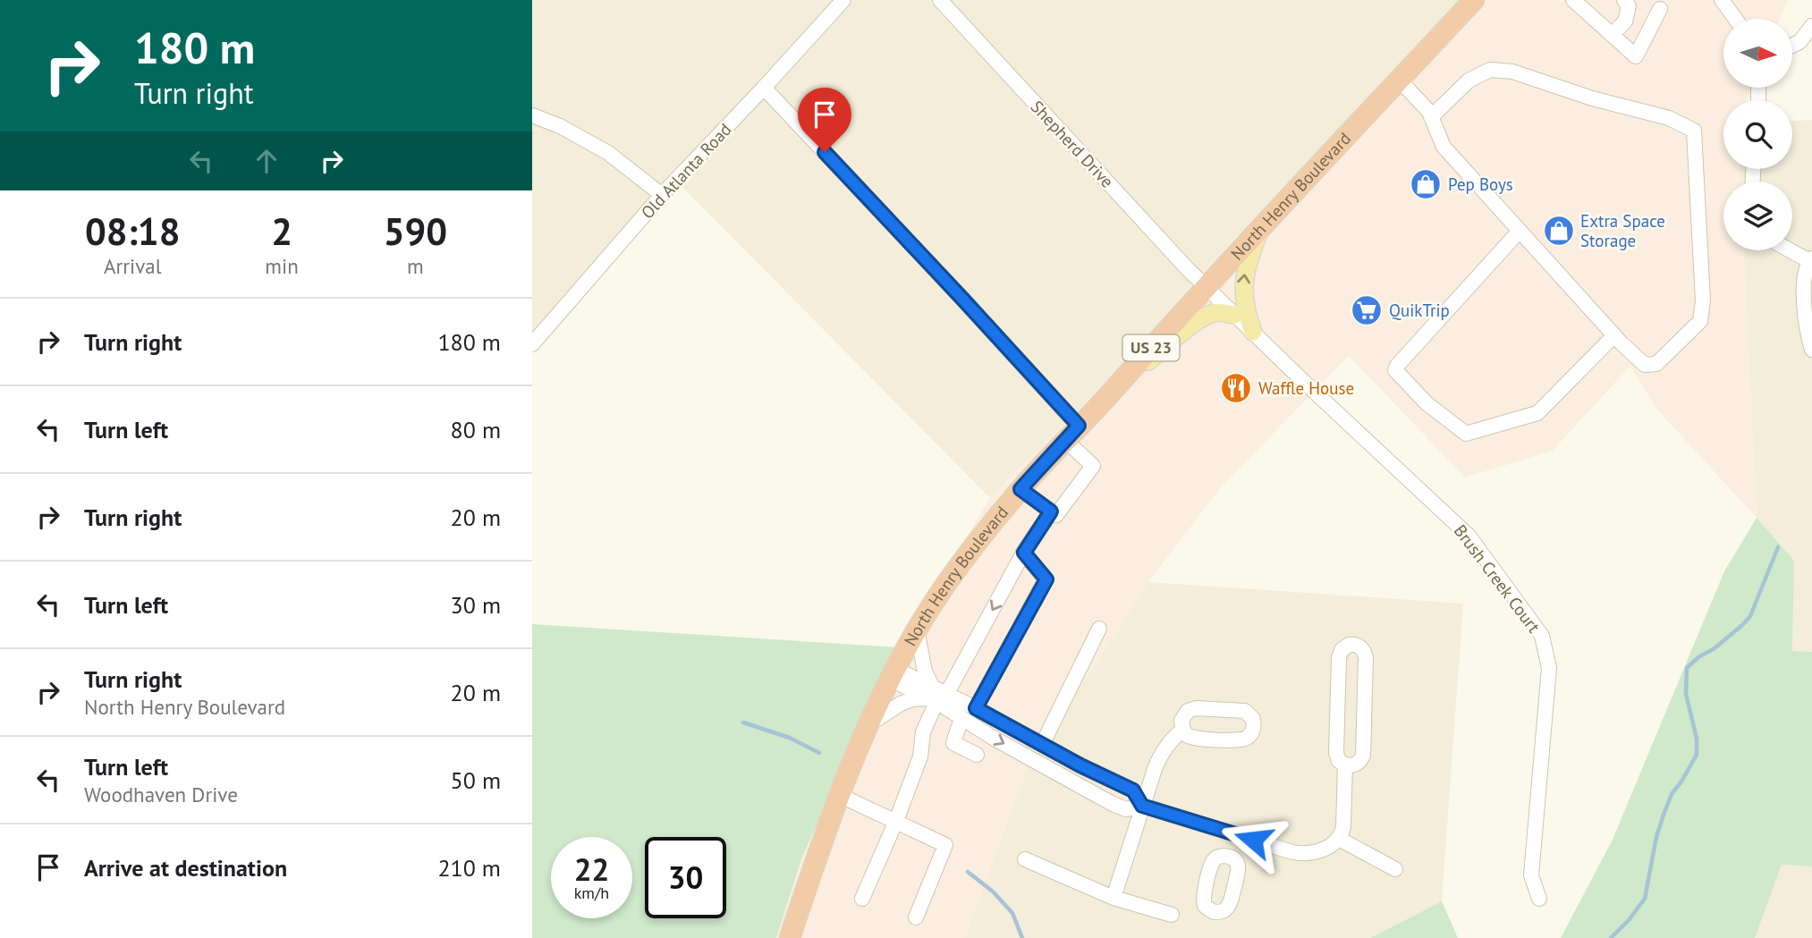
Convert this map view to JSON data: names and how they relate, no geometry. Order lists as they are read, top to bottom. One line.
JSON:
{"streets":{"highway":["North Henry Boulevard","US 23"],"street":["Shepherd Drive","Old Atlanta Road","Brush Creek Court"]},"crossings":[["Shepherd Drive","North Henry Boulevard"],["Shepherd Drive","Brush Creek Court"],["North Henry Boulevard","Brush Creek Court"]],"places":{"shop":["Pep Boys","Extra Space Storage"],"supermarket":["QuikTrip"],"restaurant":["Waffle House"]},"north":"right","page":{"turn":["180 m","Turn right"],"eta":["08:18","Arrival","2","min","590","m"],"list":[{"name":"Turn right","value":"180 m"},{"name":"Turn left","value":"80 m"},{"name":"Turn right","value":"20 m"},{"name":"Turn left","value":"30 m"},{"name":"Turn right","note":"North Henry Boulevard","value":"20 m"},{"name":"Turn left","note":"Woodhaven Drive","value":"50 m"},{"name":"Arrive at destination","value":"210 m"}],"speed":"22 km/h","limit":"30"}}
